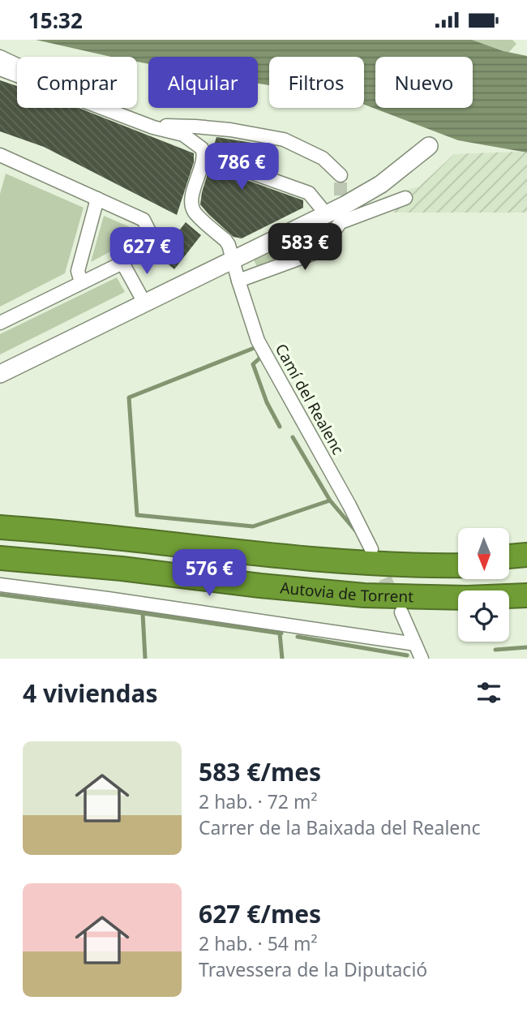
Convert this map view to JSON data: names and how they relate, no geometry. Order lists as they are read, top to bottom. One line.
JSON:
{"streets":{"highway":["Autovia de Torrent"],"street":["Camí del Realenc"]},"north":"bottom","page":{"status":"15:32","chip":["Comprar","Alquilar","Filtros","Nuevo"],"price":["786 €","583 €","627 €","576 €"],"heading":"4 viviendas","list":[{"name":"583 €/mes","note":"2 hab. · 72 m² · Carrer de la Baixada del Realenc"},{"name":"627 €/mes","note":"2 hab. · 54 m² · Travessera de la Diputació"}]}}
